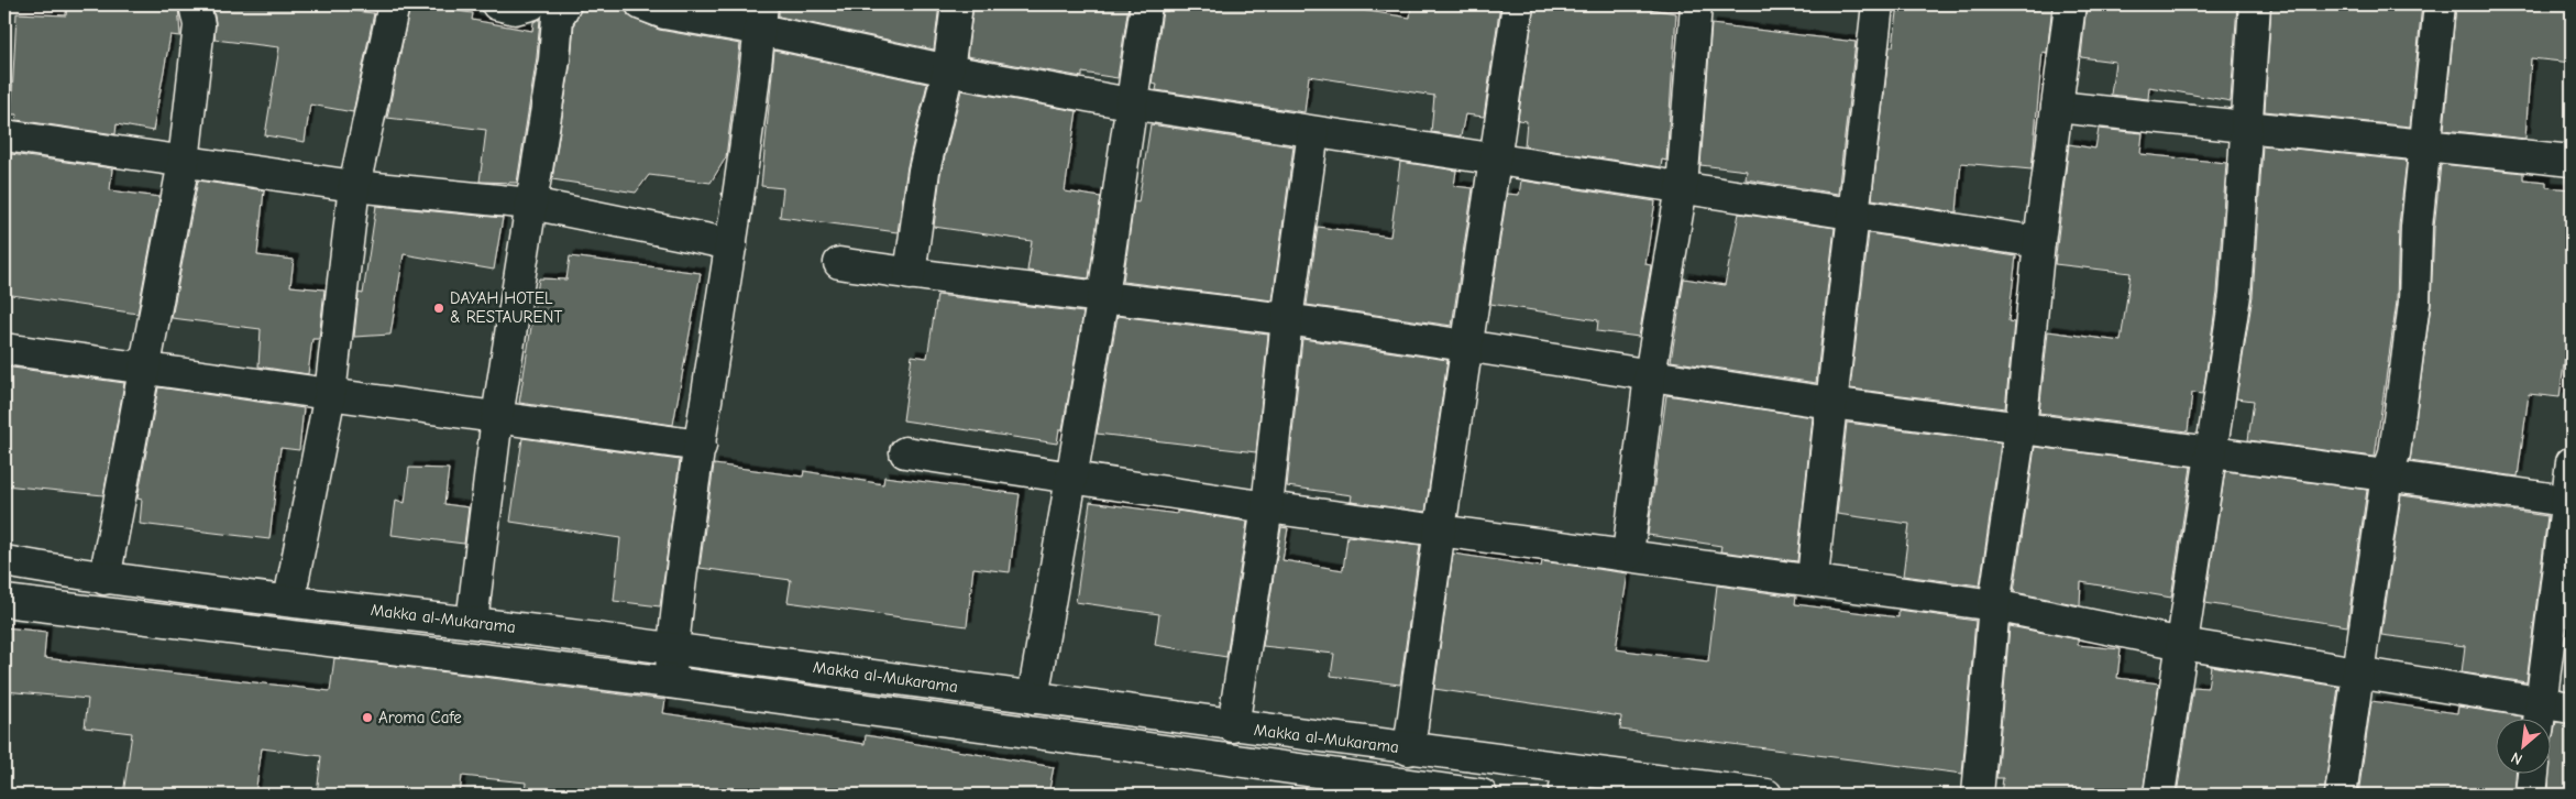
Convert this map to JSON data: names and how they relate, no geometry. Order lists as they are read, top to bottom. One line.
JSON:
{"streets":{"main road":["Makka al-Mukarama"]},"places":["DAYAH HOTEL & RESTAURENT","Aroma Cafe"],"north":"bottom left"}
